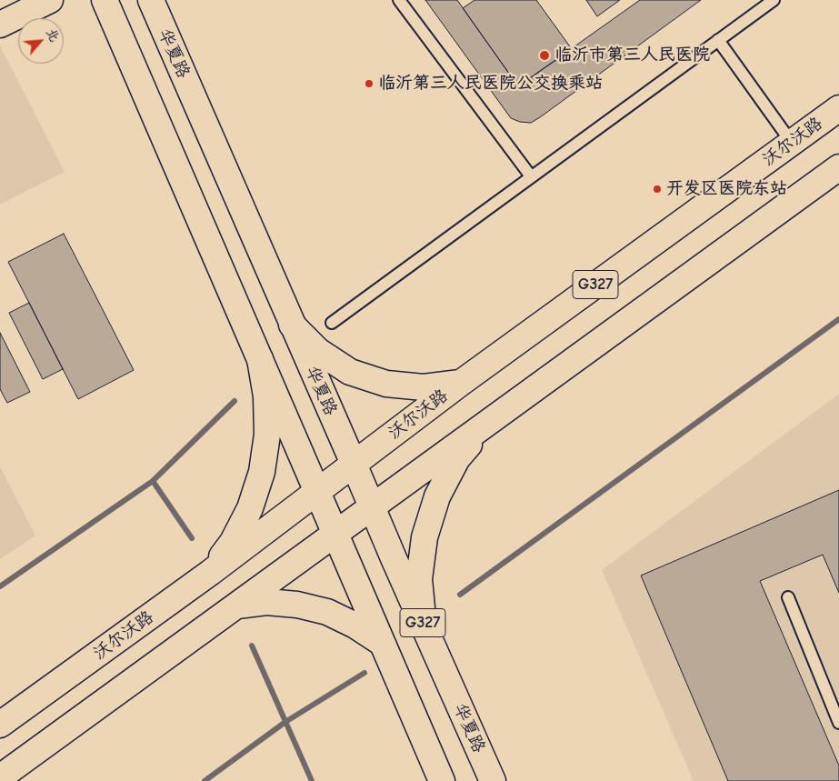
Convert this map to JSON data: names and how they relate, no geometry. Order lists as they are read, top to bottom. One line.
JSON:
{"streets":{"main road":["华夏路","沃尔沃路","G327"]},"crossings":[["华夏路","沃尔沃路"],["华夏路","G327"],["沃尔沃路","G327"]],"places":["临沂市第三人民医院","临沂第三人民医院公交换乘站","开发区医院东站"],"north":"top right"}
